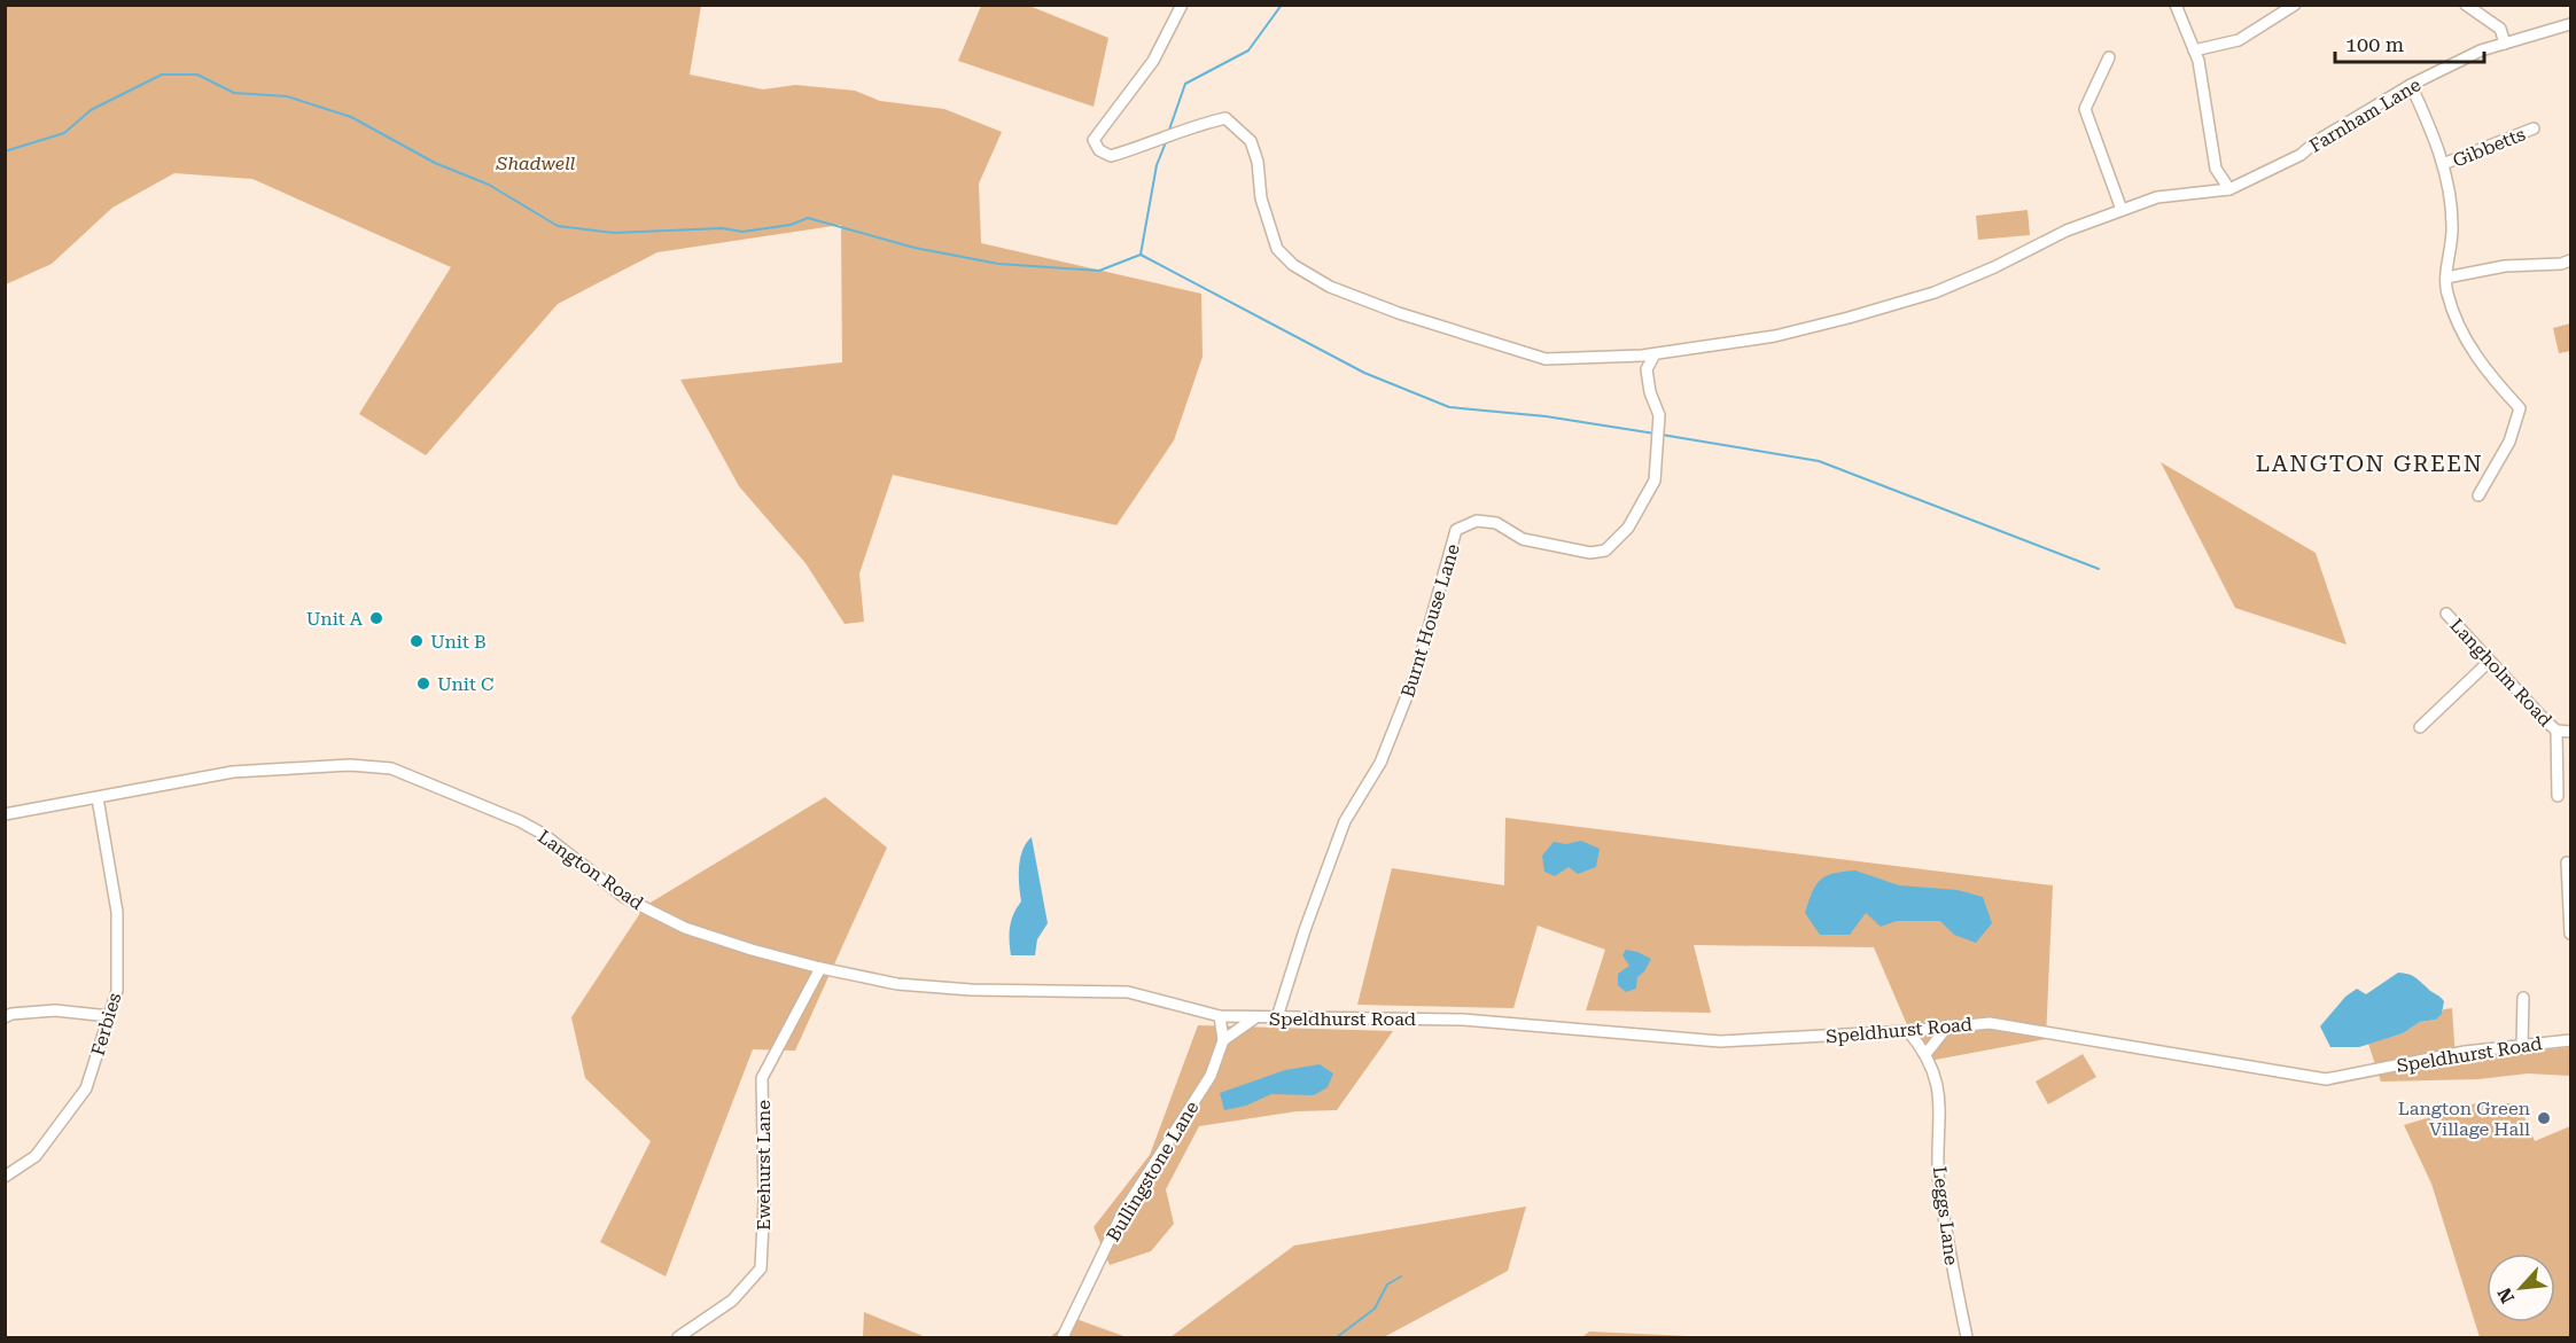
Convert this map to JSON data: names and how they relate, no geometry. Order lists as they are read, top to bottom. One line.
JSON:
{"streets":{"street":["Farnham Lane","Gibbetts","Burnt House Lane","Langholm Road","Langton Road","Speldhurst Road","Ferbies","Ewehurst Lane","Bullingstone Lane","Leggs Lane"]},"crossings":[["Farnham Lane","Burnt House Lane"],["Burnt House Lane","Speldhurst Road"],["Langton Road","Speldhurst Road"],["Langton Road","Ferbies"],["Langton Road","Ewehurst Lane"],["Langton Road","Bullingstone Lane"],["Speldhurst Road","Bullingstone Lane"],["Speldhurst Road","Leggs Lane"]],"districts":["LANGTON GREEN"],"parks":["Shadwell"],"places":["Unit A","Unit B","Unit C","Langton Green Village Hall"],"scale_bar":"100 m","north":"bottom left"}
